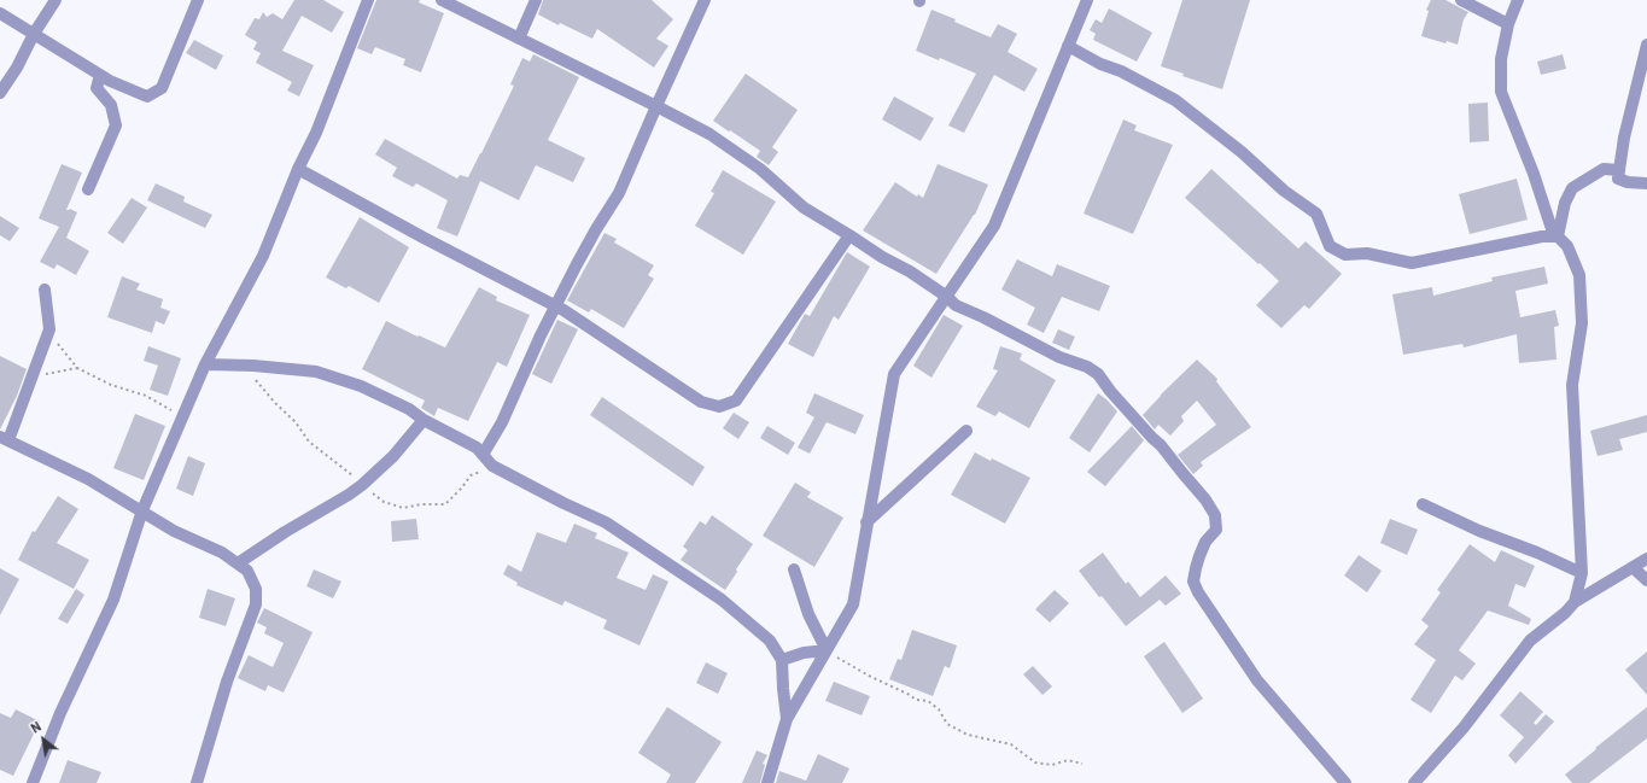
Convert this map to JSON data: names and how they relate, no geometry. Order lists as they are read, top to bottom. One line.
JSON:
{"north":"top left"}
